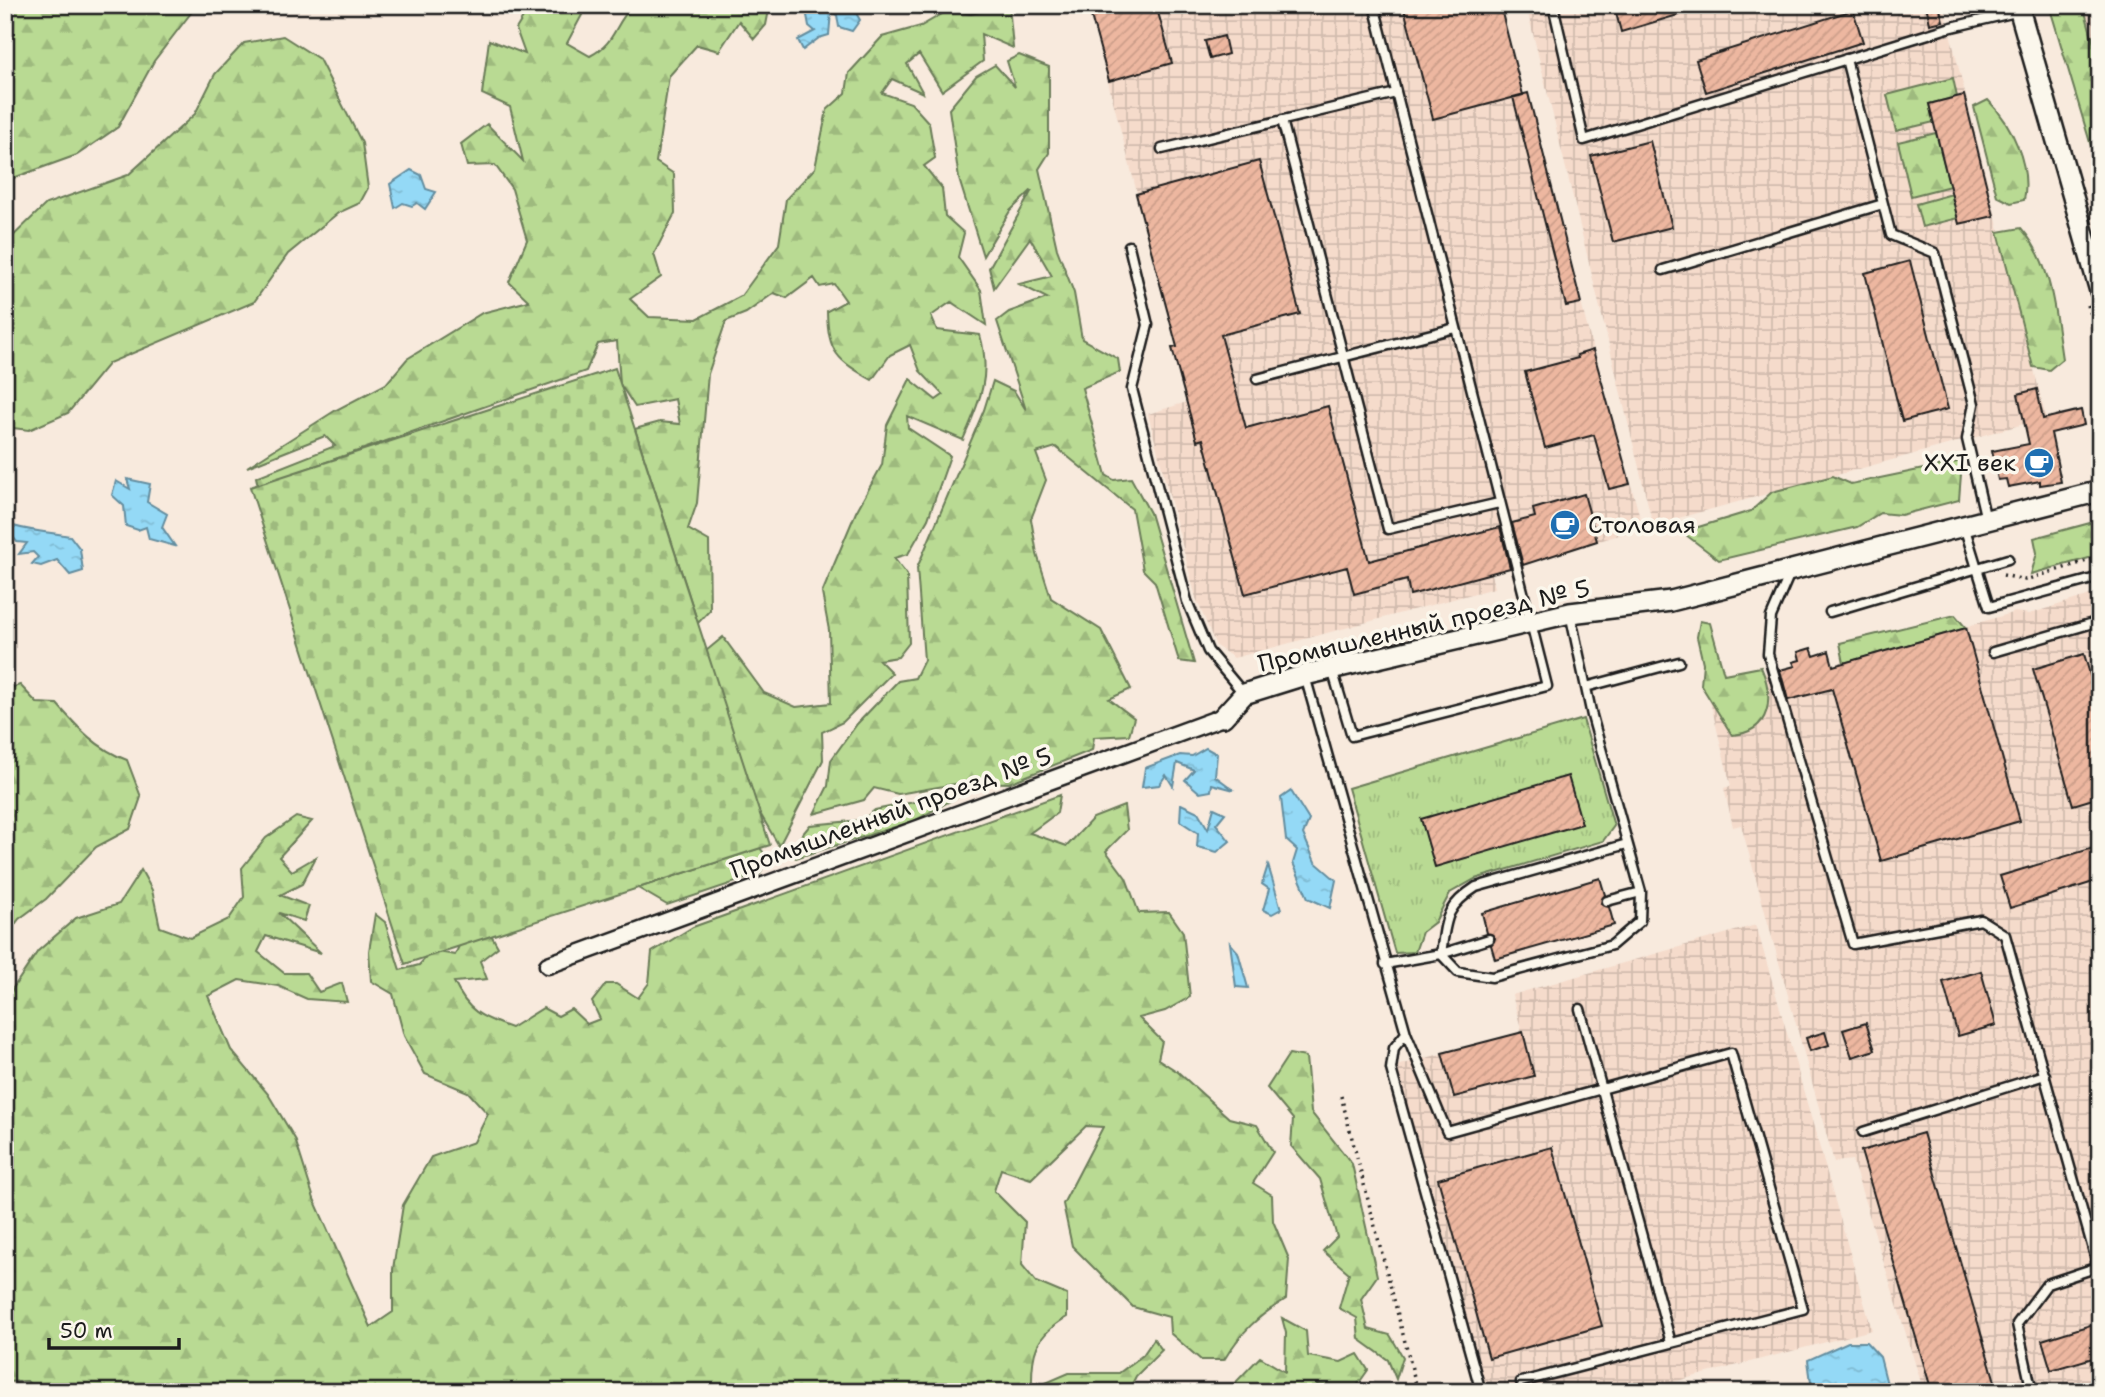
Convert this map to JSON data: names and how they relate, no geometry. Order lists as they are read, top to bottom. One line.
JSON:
{"streets":{"street":["Промышленный проезд № 5"]},"places":{"cafe":["XXI век","Столовая"]},"scale_bar":"50 m"}
